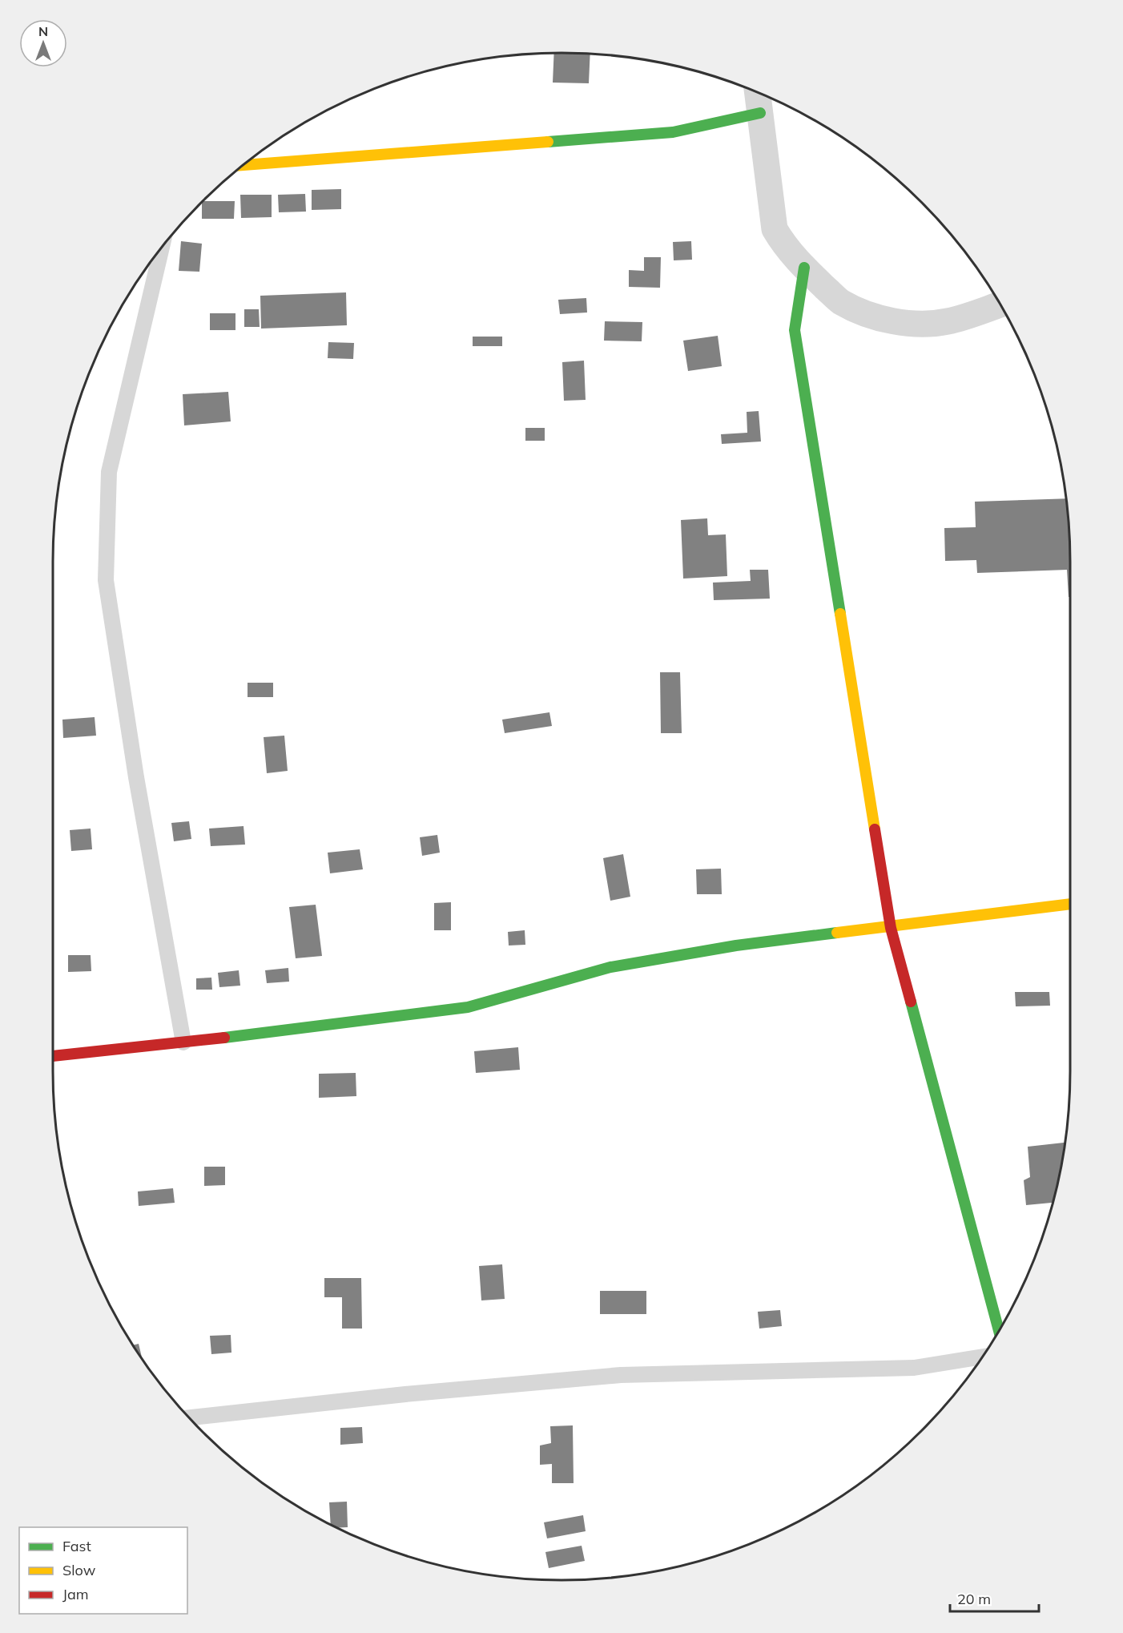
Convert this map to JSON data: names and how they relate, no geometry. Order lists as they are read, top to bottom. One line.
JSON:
{"legend":["Fast","Slow","Jam"],"scale_bar":"20 m","north":"top"}
